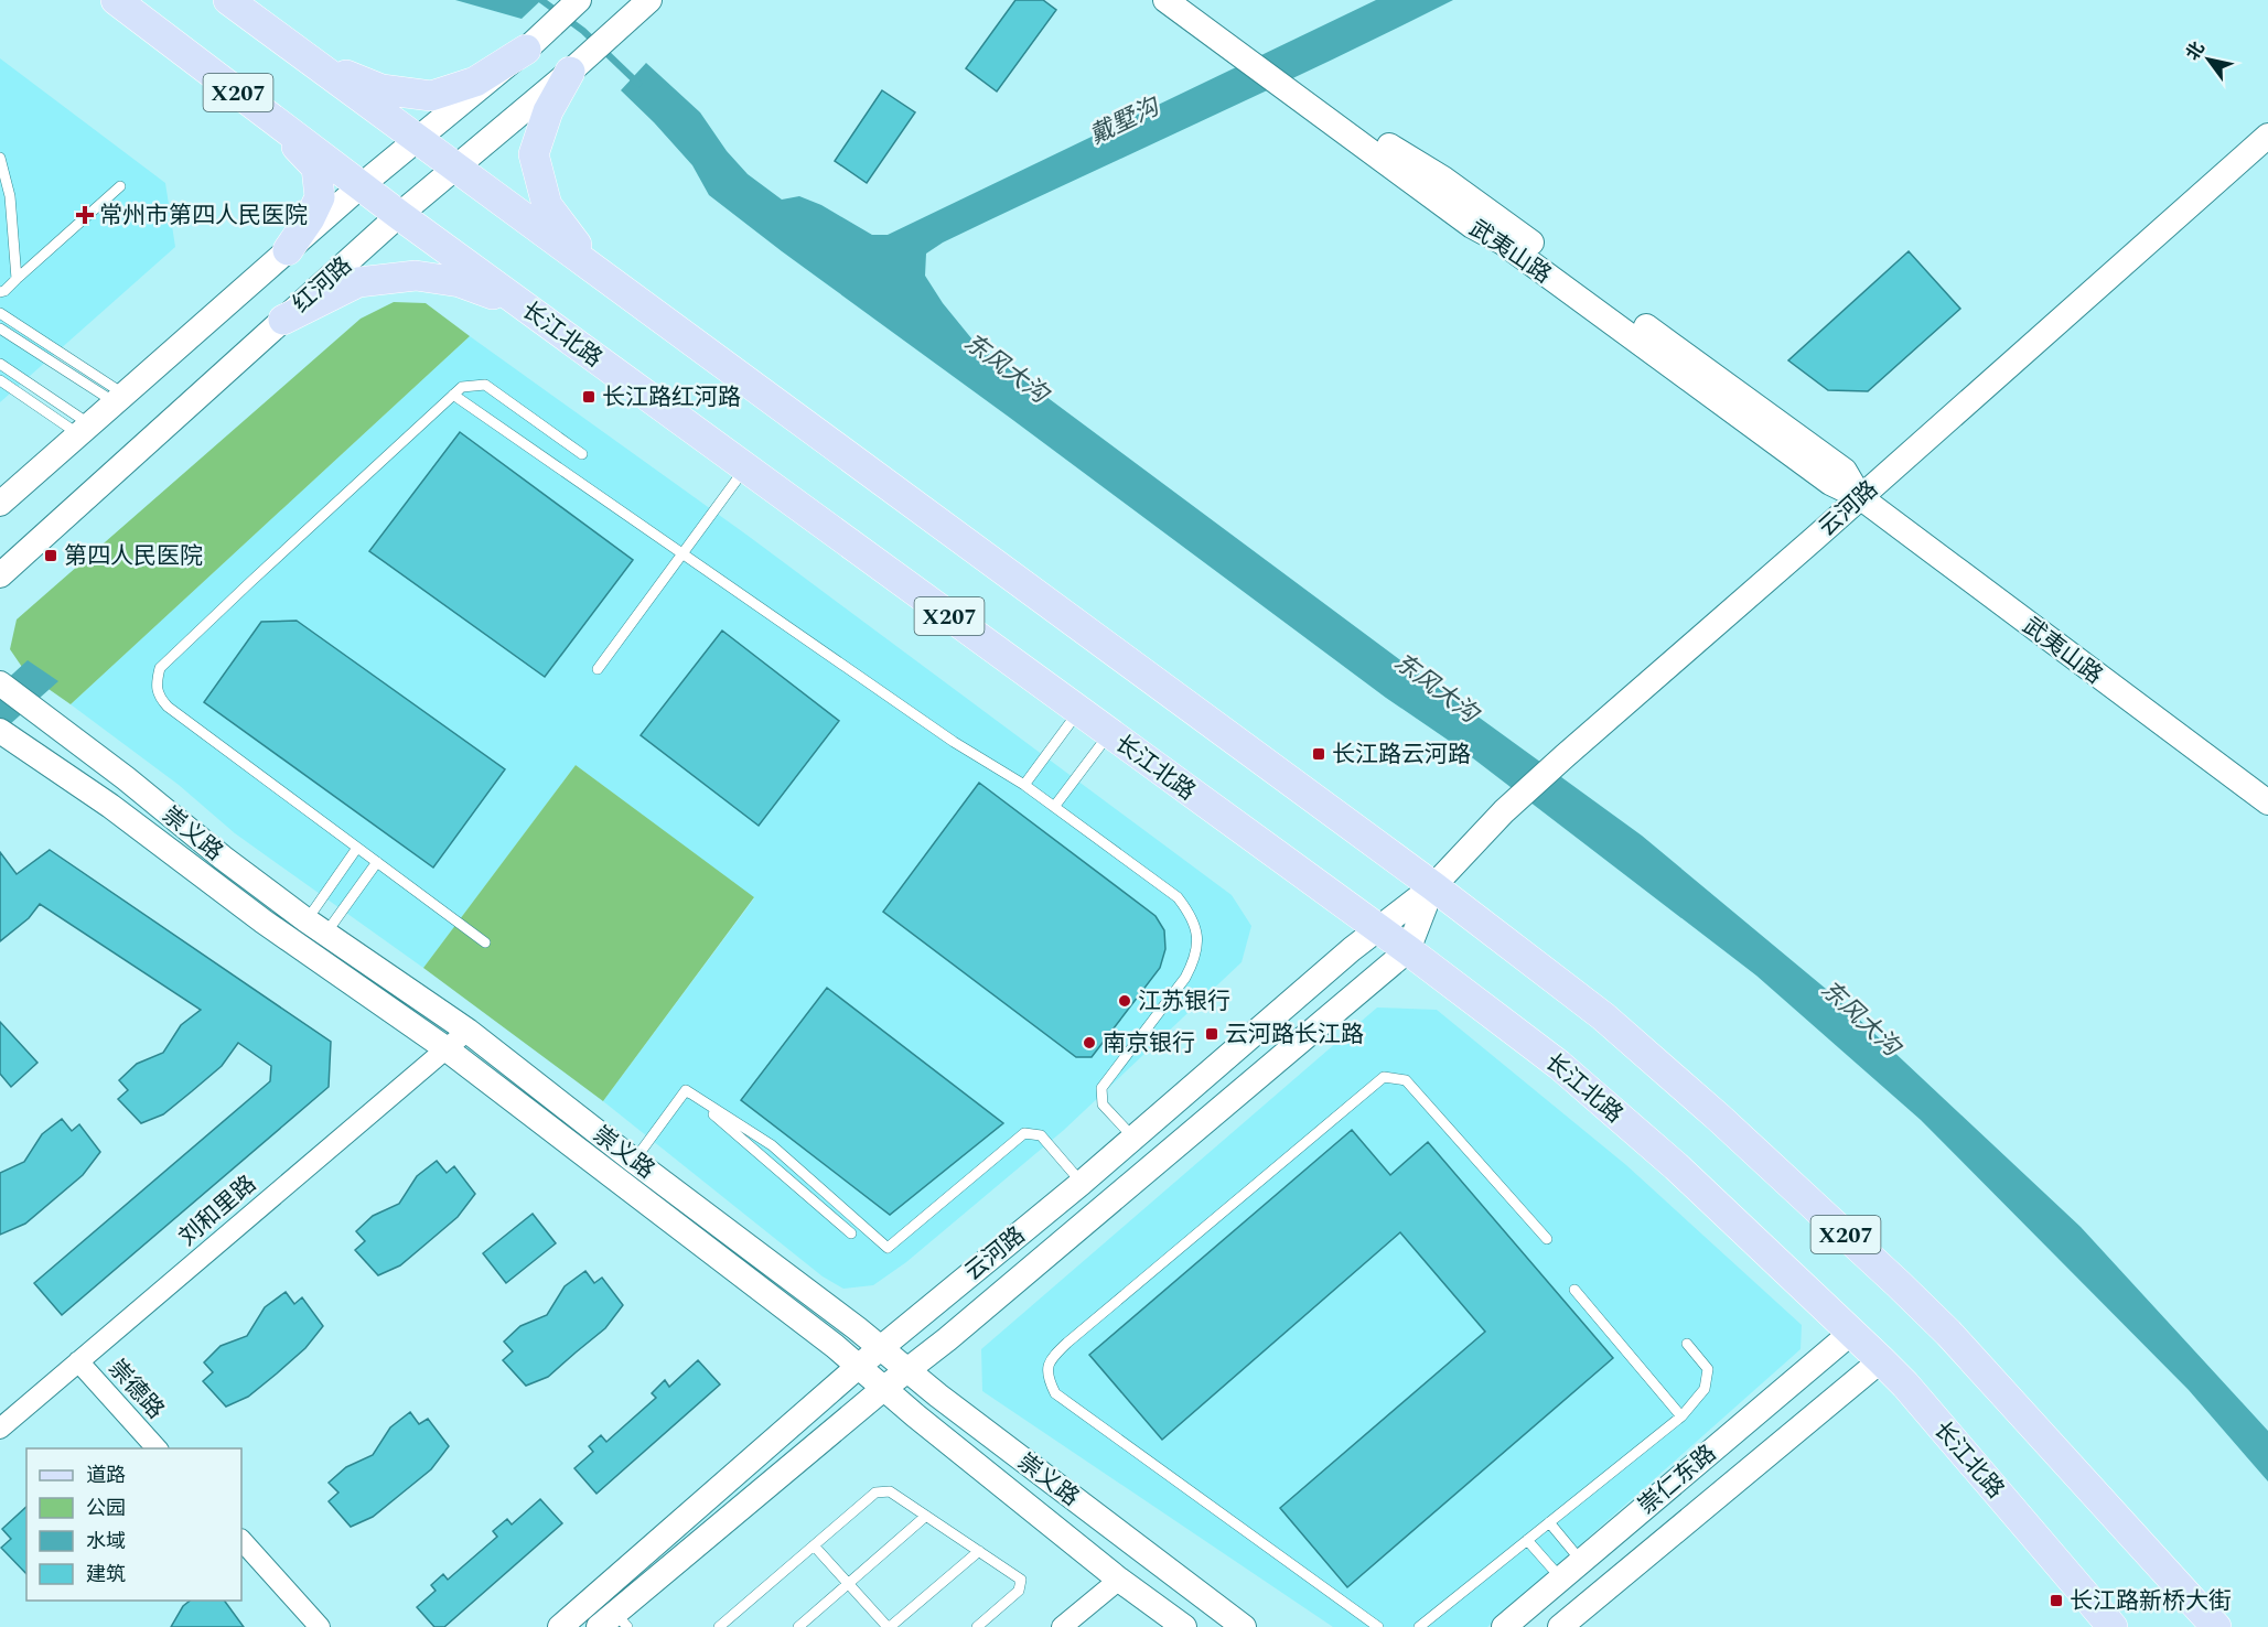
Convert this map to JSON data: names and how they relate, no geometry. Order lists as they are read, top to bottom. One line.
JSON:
{"streets":{"main road":["X207","长江北路"],"street":["武夷山路","红河路","云河路","崇义路","刘和里路","崇德路","崇仁东路"]},"crossings":[["X207","红河路"],["X207","云河路"],["武夷山路","云河路"],["红河路","长江北路"],["长江北路","云河路"],["长江北路","崇仁东路"],["云河路","崇义路"],["崇义路","刘和里路"],["刘和里路","崇德路"]],"water":["戴墅沟","东风大沟"],"places":{"health":["常州市第四人民医院"],"transit":["长江路红河路","第四人民医院","长江路云河路","云河路长江路","长江路新桥大街"],"other":["江苏银行","南京银行"]},"legend":["道路","公园","水域","建筑"],"north":"top left"}
